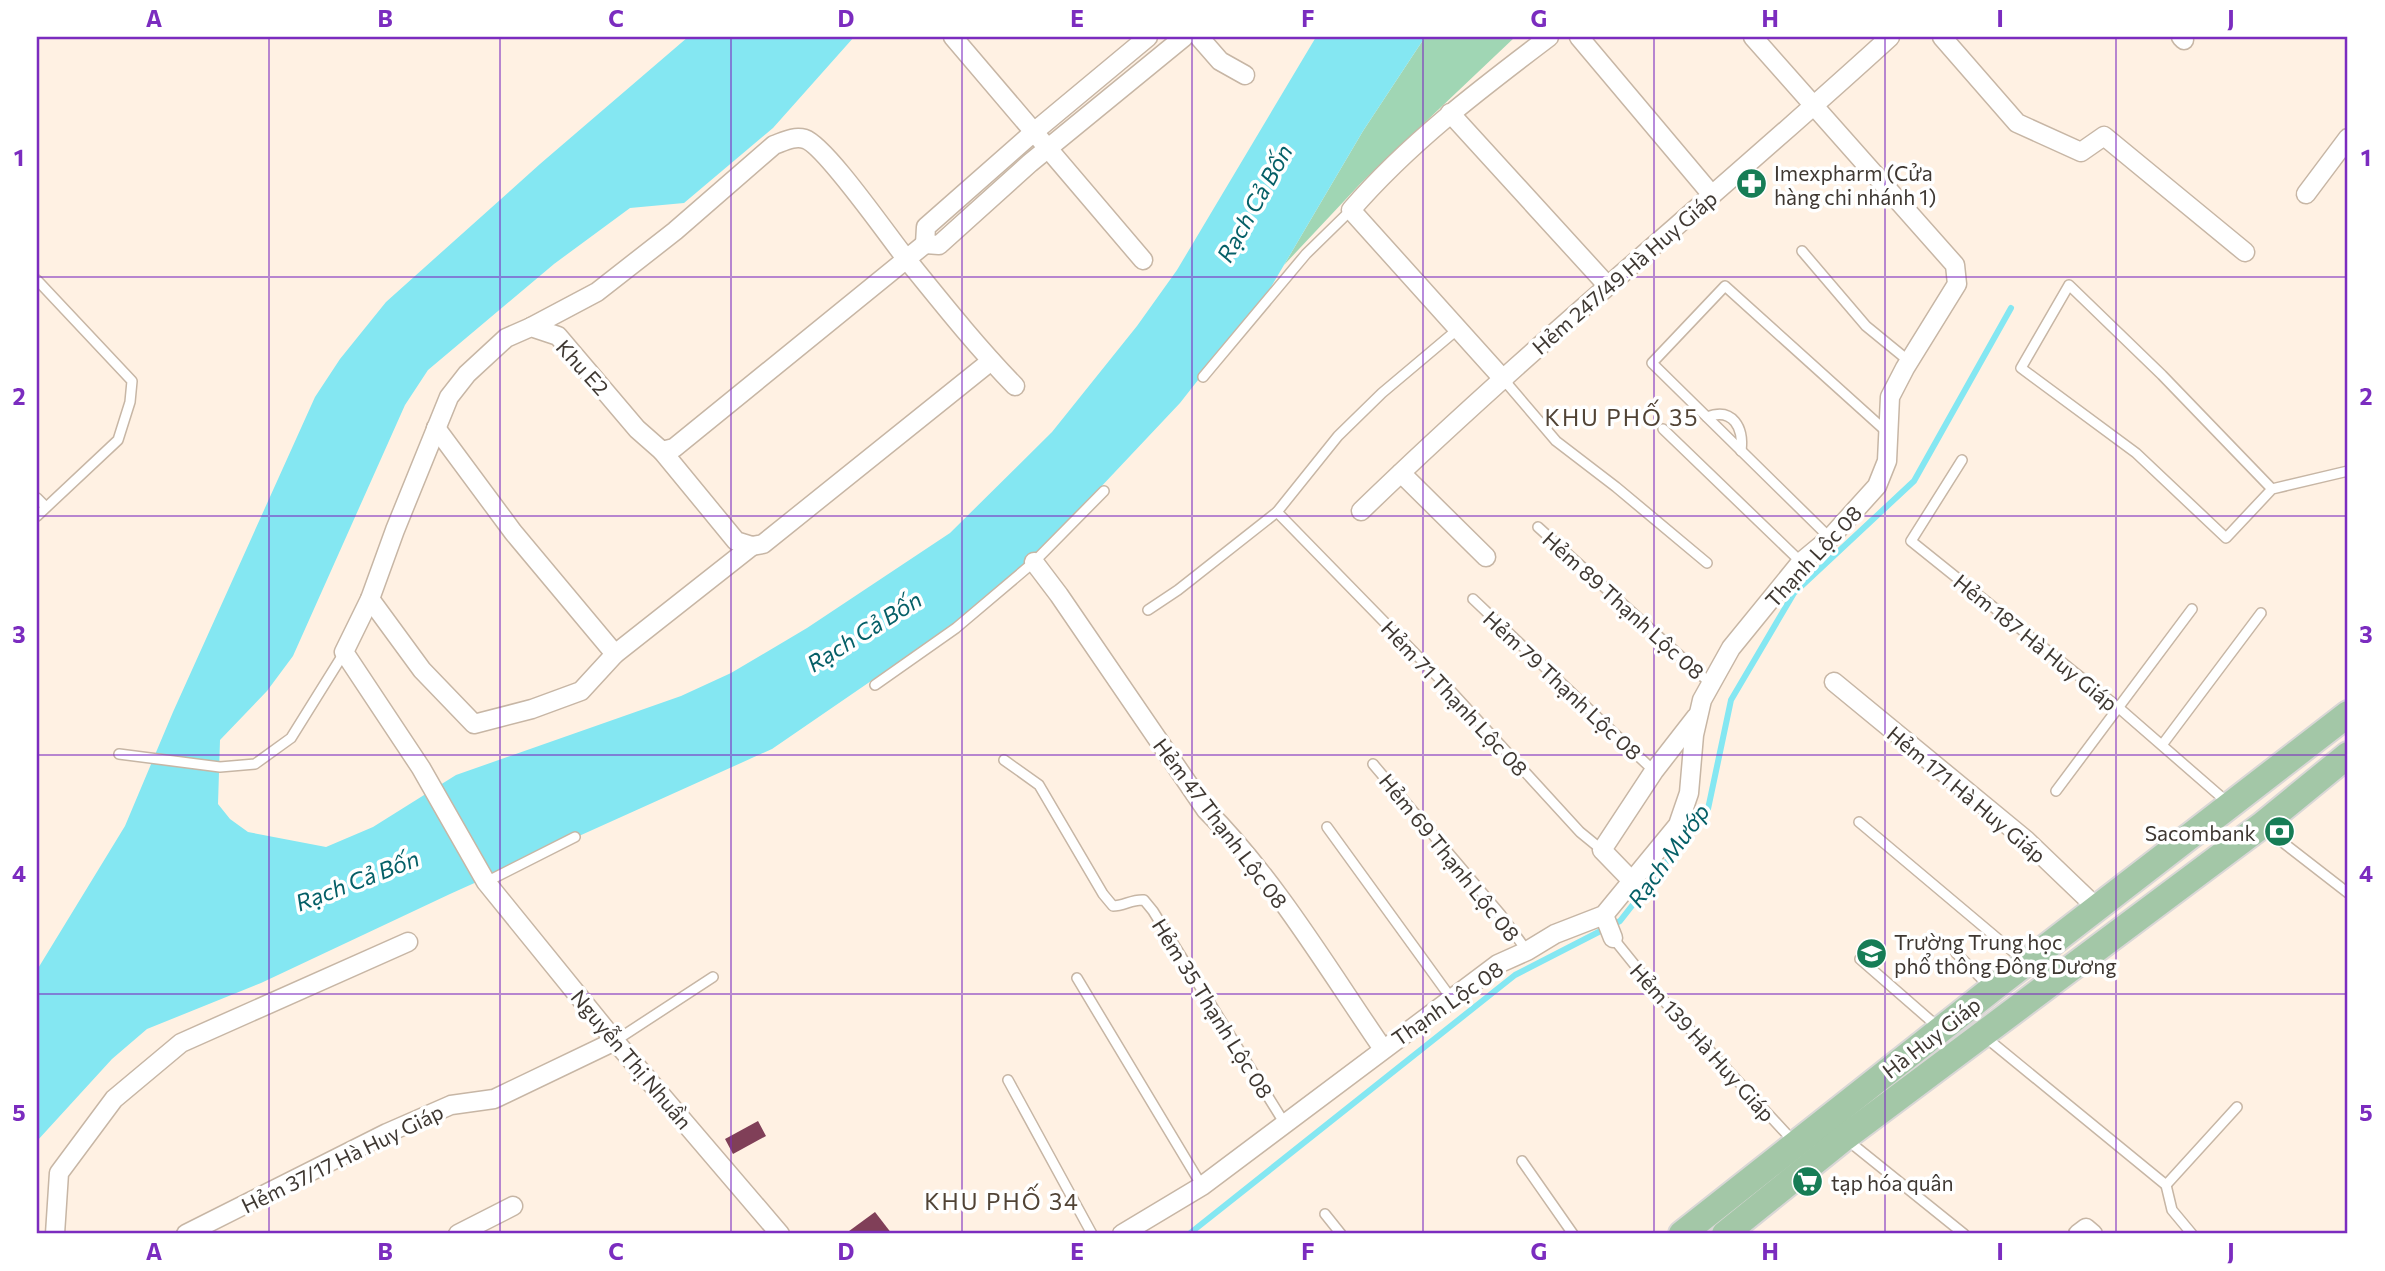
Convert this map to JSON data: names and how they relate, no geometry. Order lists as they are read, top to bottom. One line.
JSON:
{"streets":{"main road":["Hà Huy Giáp"],"street":["Hẻm 247/49 Hà Huy Giáp","Khu E2","Thạnh Lộc 08","Hẻm 71 Thạnh Lộc 08","Hẻm 171 Hà Huy Giáp","Hẻm 47 Thạnh Lộc 08","Nguyễn Thị Nhuần","Hẻm 37/17 Hà Huy Giáp"],"lane":["Hẻm 89 Thạnh Lộc 08","Hẻm 187 Hà Huy Giáp","Hẻm 79 Thạnh Lộc 08","Hẻm 69 Thạnh Lộc 08","Hẻm 35 Thạnh Lộc 08","Hẻm 139 Hà Huy Giáp"]},"crossings":[["Hẻm 247/49 Hà Huy Giáp","Thạnh Lộc 08"],["Khu E2","Nguyễn Thị Nhuần"],["Thạnh Lộc 08","Hẻm 89 Thạnh Lộc 08"],["Thạnh Lộc 08","Hẻm 71 Thạnh Lộc 08"],["Thạnh Lộc 08","Hẻm 47 Thạnh Lộc 08"],["Thạnh Lộc 08","Hẻm 69 Thạnh Lộc 08"],["Thạnh Lộc 08","Hẻm 35 Thạnh Lộc 08"],["Hẻm 187 Hà Huy Giáp","Hà Huy Giáp"],["Hẻm 171 Hà Huy Giáp","Hà Huy Giáp"],["Hà Huy Giáp","Hẻm 139 Hà Huy Giáp"],["Nguyễn Thị Nhuần","Hẻm 37/17 Hà Huy Giáp"]],"districts":["KHU PHỐ 35","KHU PHỐ 34"],"water":["Rạch Cả Bốn","Rạch Mướp"],"places":{"pharmacy":["Imexpharm (Cửa hàng chi nhánh 1)"],"bank":["Sacombank"],"school or university":["Trường Trung học phổ thông Đông Dương"],"supermarket":["tạp hóa quân"]},"grid":{"columns":["A","B","C","D","E","F","G","H","I","J"],"rows":["1","2","3","4","5"]}}
